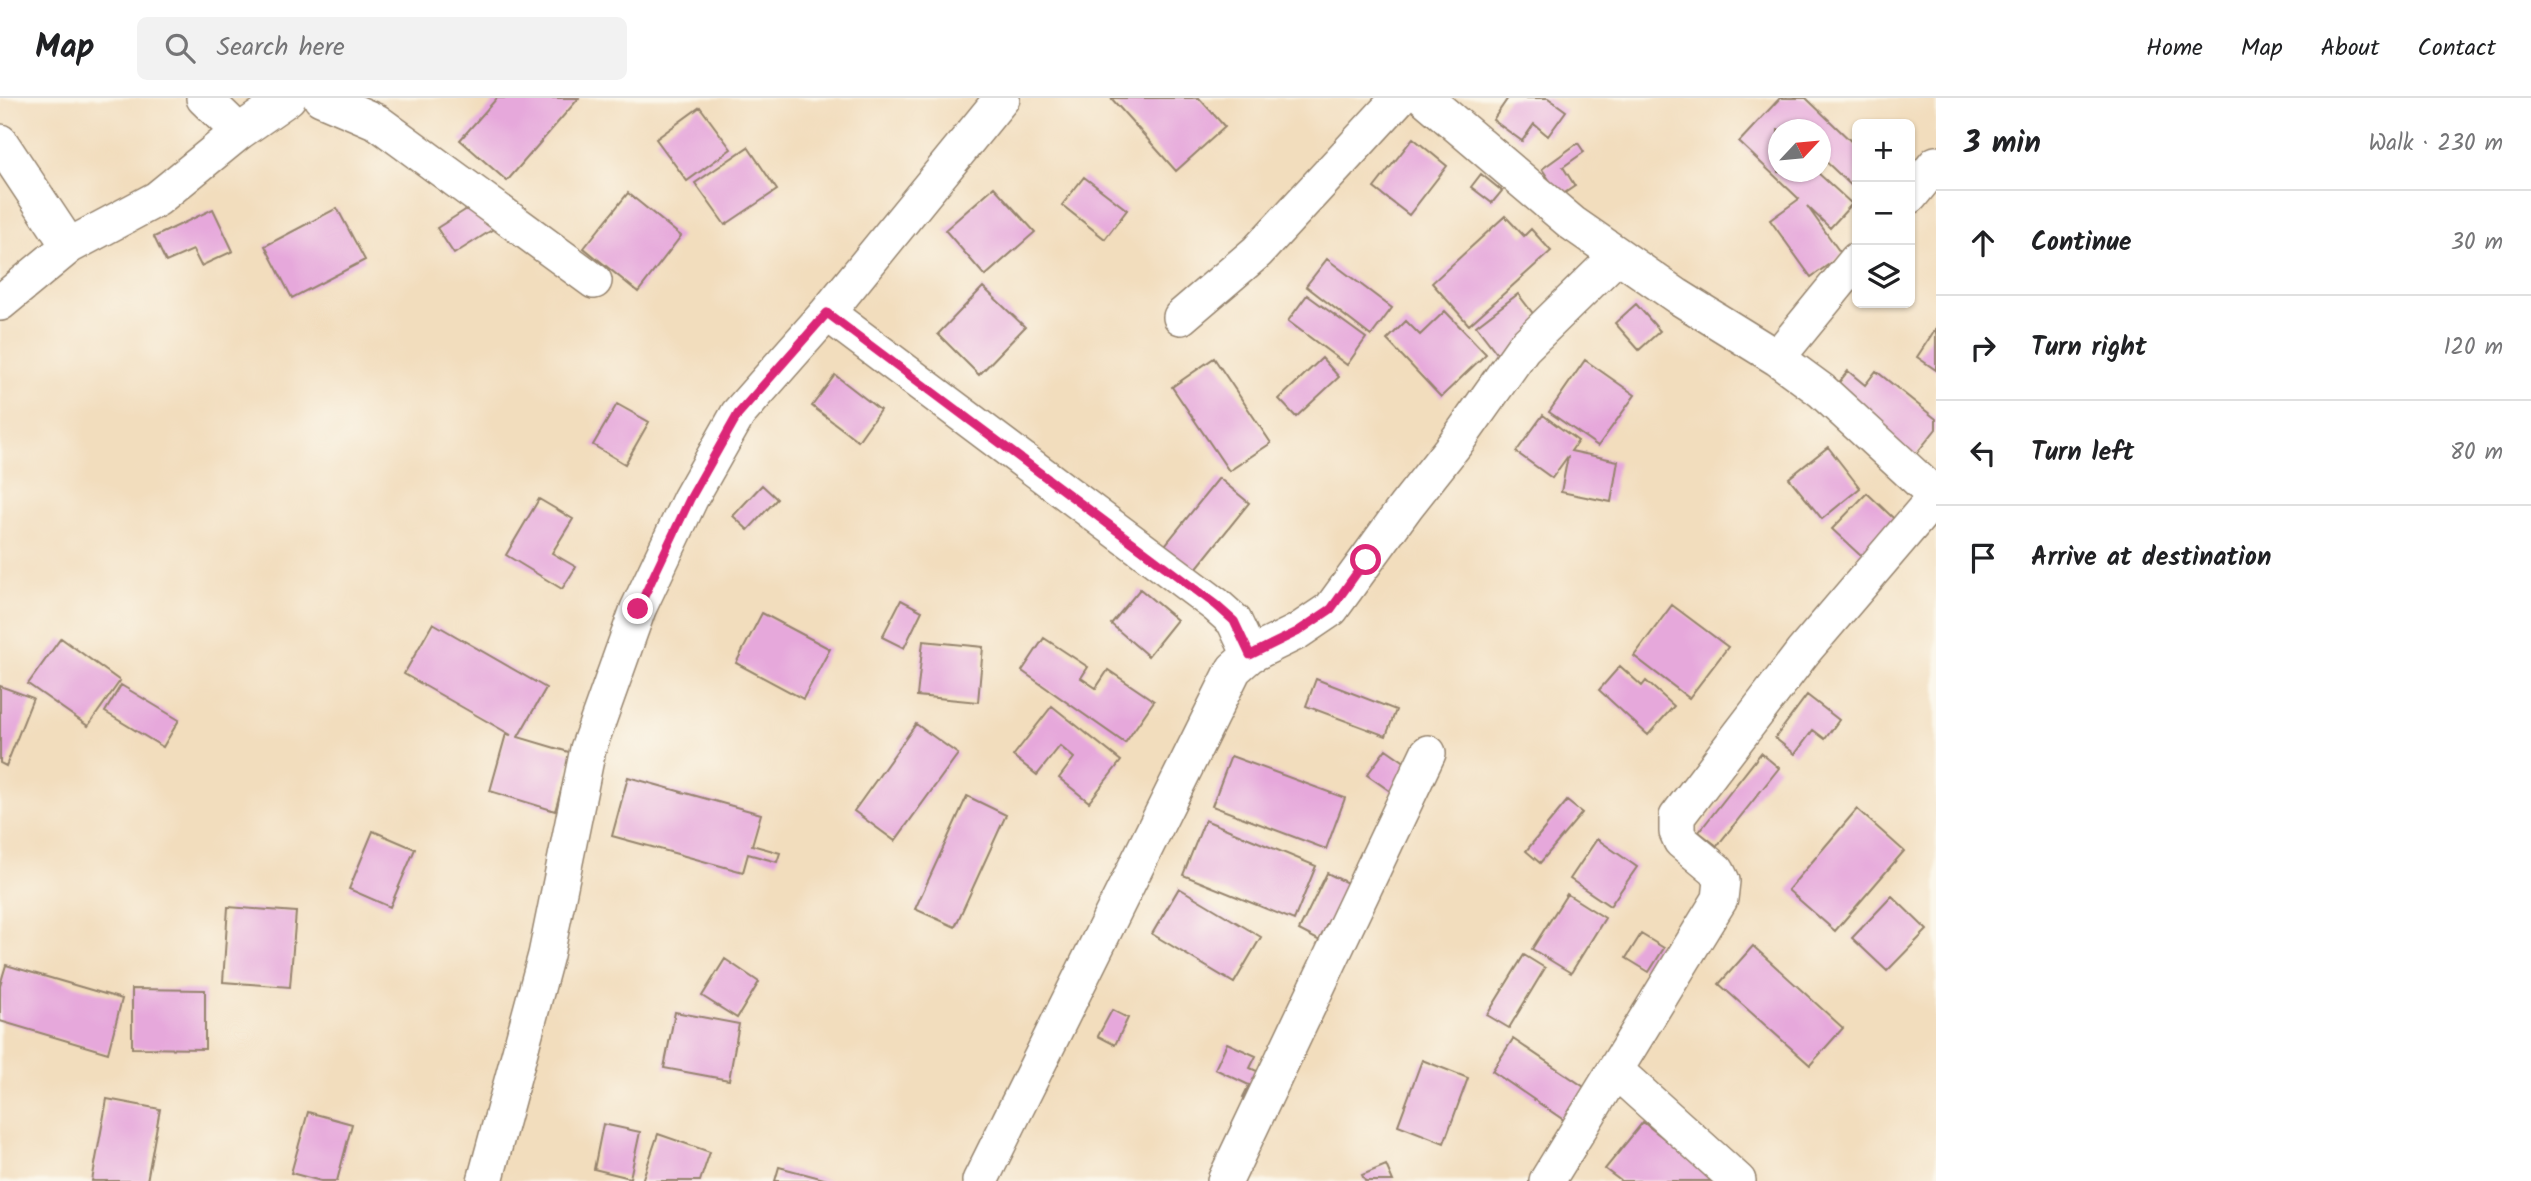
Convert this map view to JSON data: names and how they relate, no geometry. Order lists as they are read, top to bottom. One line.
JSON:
{"north":"top right","page":{"header":"Map","search":"Search here","nav":["Home","Map","About","Contact"],"heading":["3 min","Walk · 230 m"],"map_buttons":["+","−"],"list":[["Continue","30 m"],["Turn right","120 m"],["Turn left","80 m"],"Arrive at destination"]}}
